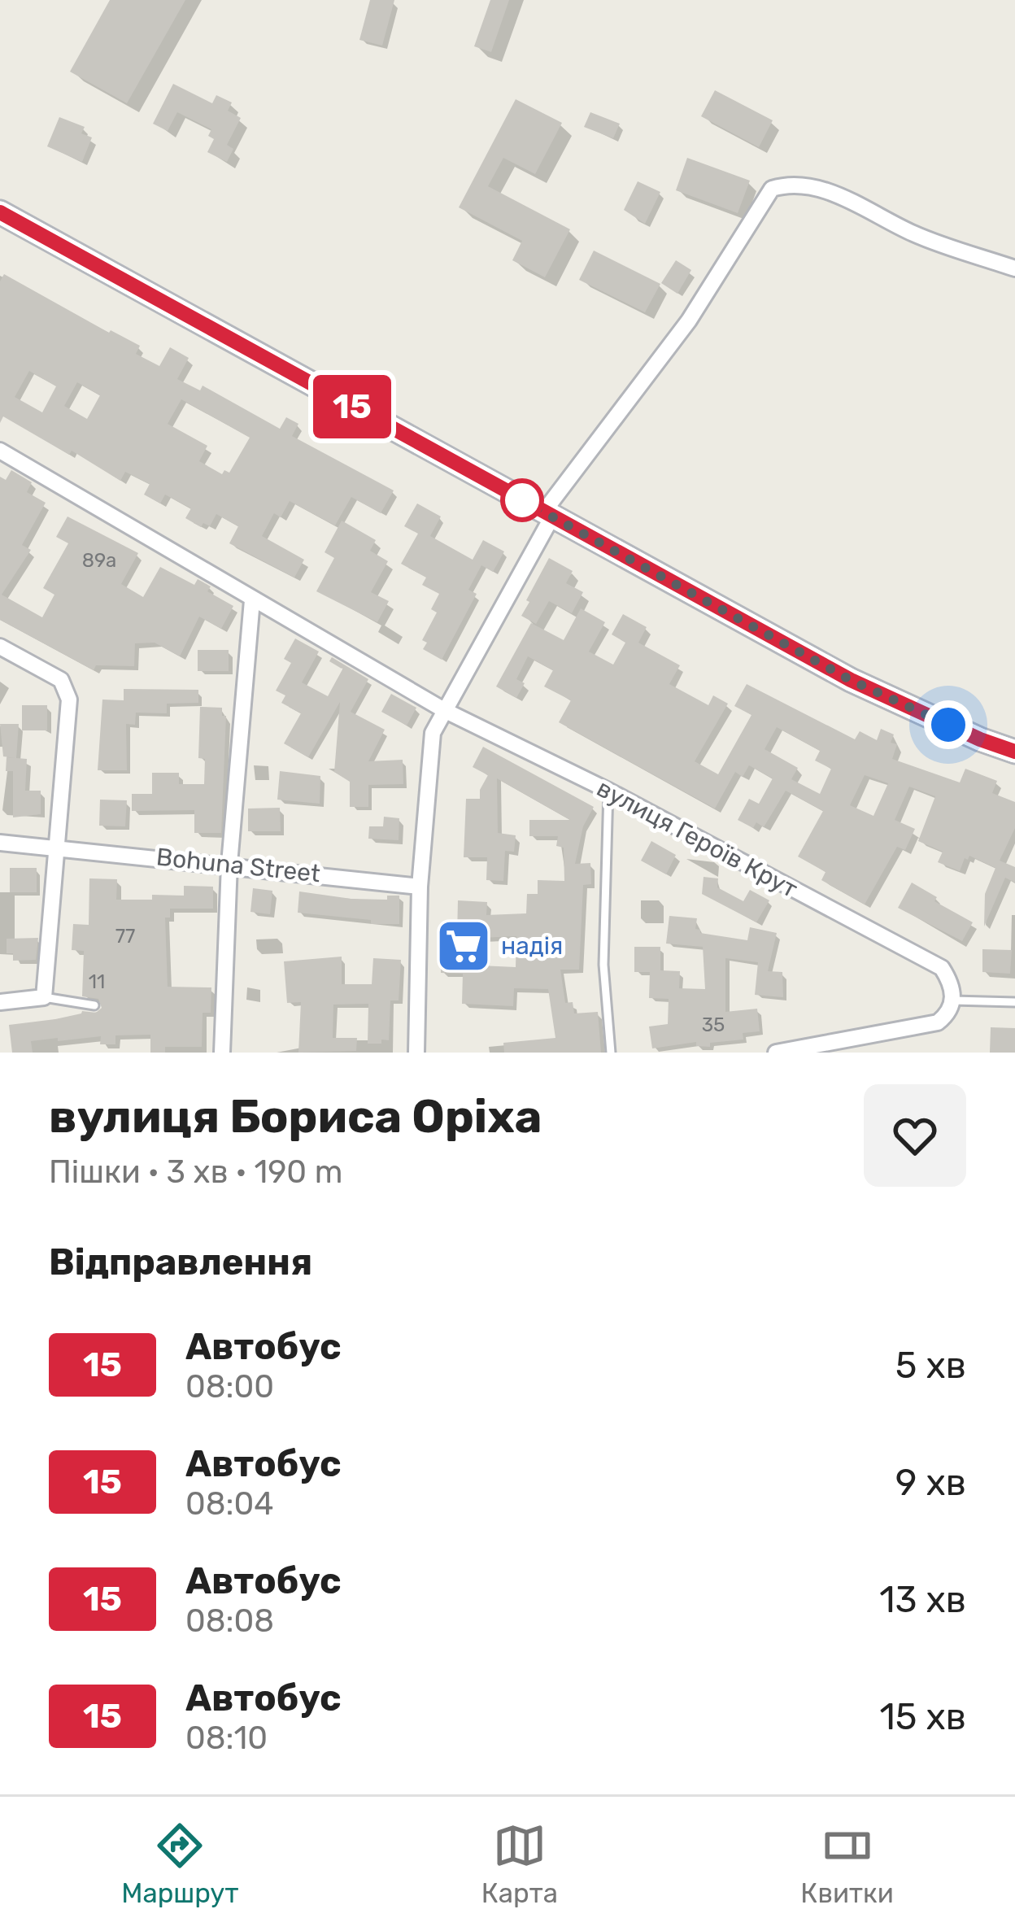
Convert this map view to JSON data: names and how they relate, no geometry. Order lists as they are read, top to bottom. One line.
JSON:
{"streets":{"street":["вулиця Героїв Крут","Bohuna Street"]},"places":{"supermarket":["надія"]},"lines":["bus line 15"],"house_numbers":["89а","77","11","35"],"page":{"on_map":"15","heading":[["вулиця Бориса Оріха","Пішки · 3 хв · 190 m"],"Відправлення"],"list":[{"mark":"15","name":"Автобус","note":"08:00","value":"5 хв"},{"mark":"15","name":"Автобус","note":"08:04","value":"9 хв"},{"mark":"15","name":"Автобус","note":"08:08","value":"13 хв"},{"mark":"15","name":"Автобус","note":"08:10","value":"15 хв"}],"tabs":["Маршрут","Карта","Квитки"]}}
